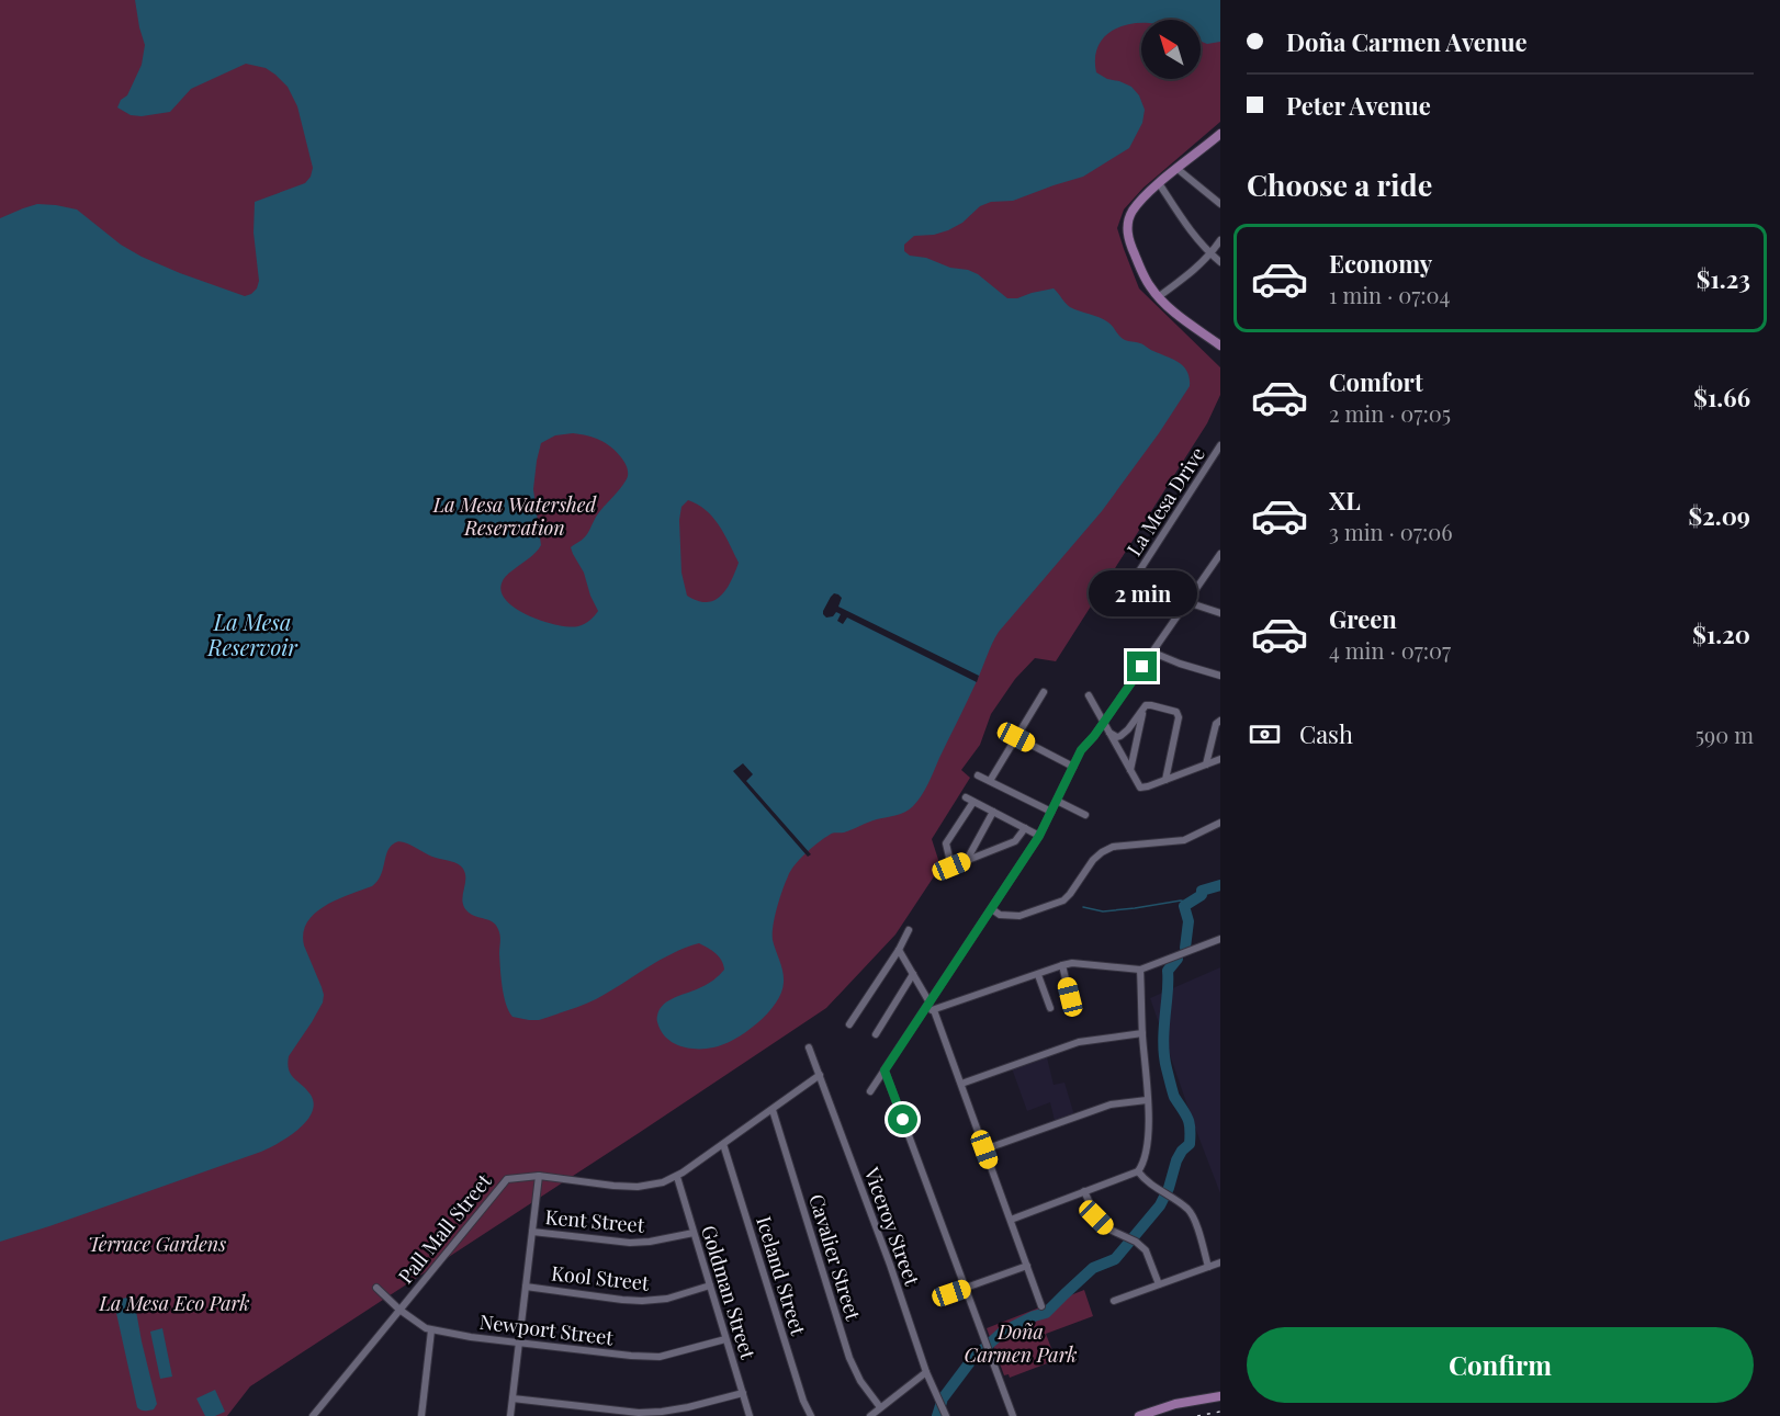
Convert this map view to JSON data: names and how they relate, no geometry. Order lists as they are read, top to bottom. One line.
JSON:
{"streets":{"street":["La Mesa Drive","Kent Street","Viceroy Street","Pall Mall Street","Cavalier Street","Iceland Street","Kool Street","Goldman Street","Newport Street"]},"crossings":[["Kent Street","Goldman Street"],["Viceroy Street","Pall Mall Street"],["Pall Mall Street","Cavalier Street"],["Pall Mall Street","Iceland Street"],["Pall Mall Street","Goldman Street"],["Pall Mall Street","Newport Street"],["Kool Street","Goldman Street"],["Goldman Street","Newport Street"]],"water":["La Mesa Reservoir"],"parks":["La Mesa Watershed Reservation","Terrace Gardens","La Mesa Eco Park","Doña Carmen Park"],"north":"top left","page":{"banner":["Doña Carmen Avenue","Peter Avenue"],"heading":"Choose a ride","list":[{"name":"Economy","note":"1 min · 07:04","value":"$1.23"},{"name":"Comfort","note":"2 min · 07:05","value":"$1.66"},{"name":"XL","note":"3 min · 07:06","value":"$2.09"},{"name":"Green","note":"4 min · 07:07","value":"$1.20"}],"bubble":"2 min","pay":["Cash","590 m"],"buttons":"Confirm"}}
